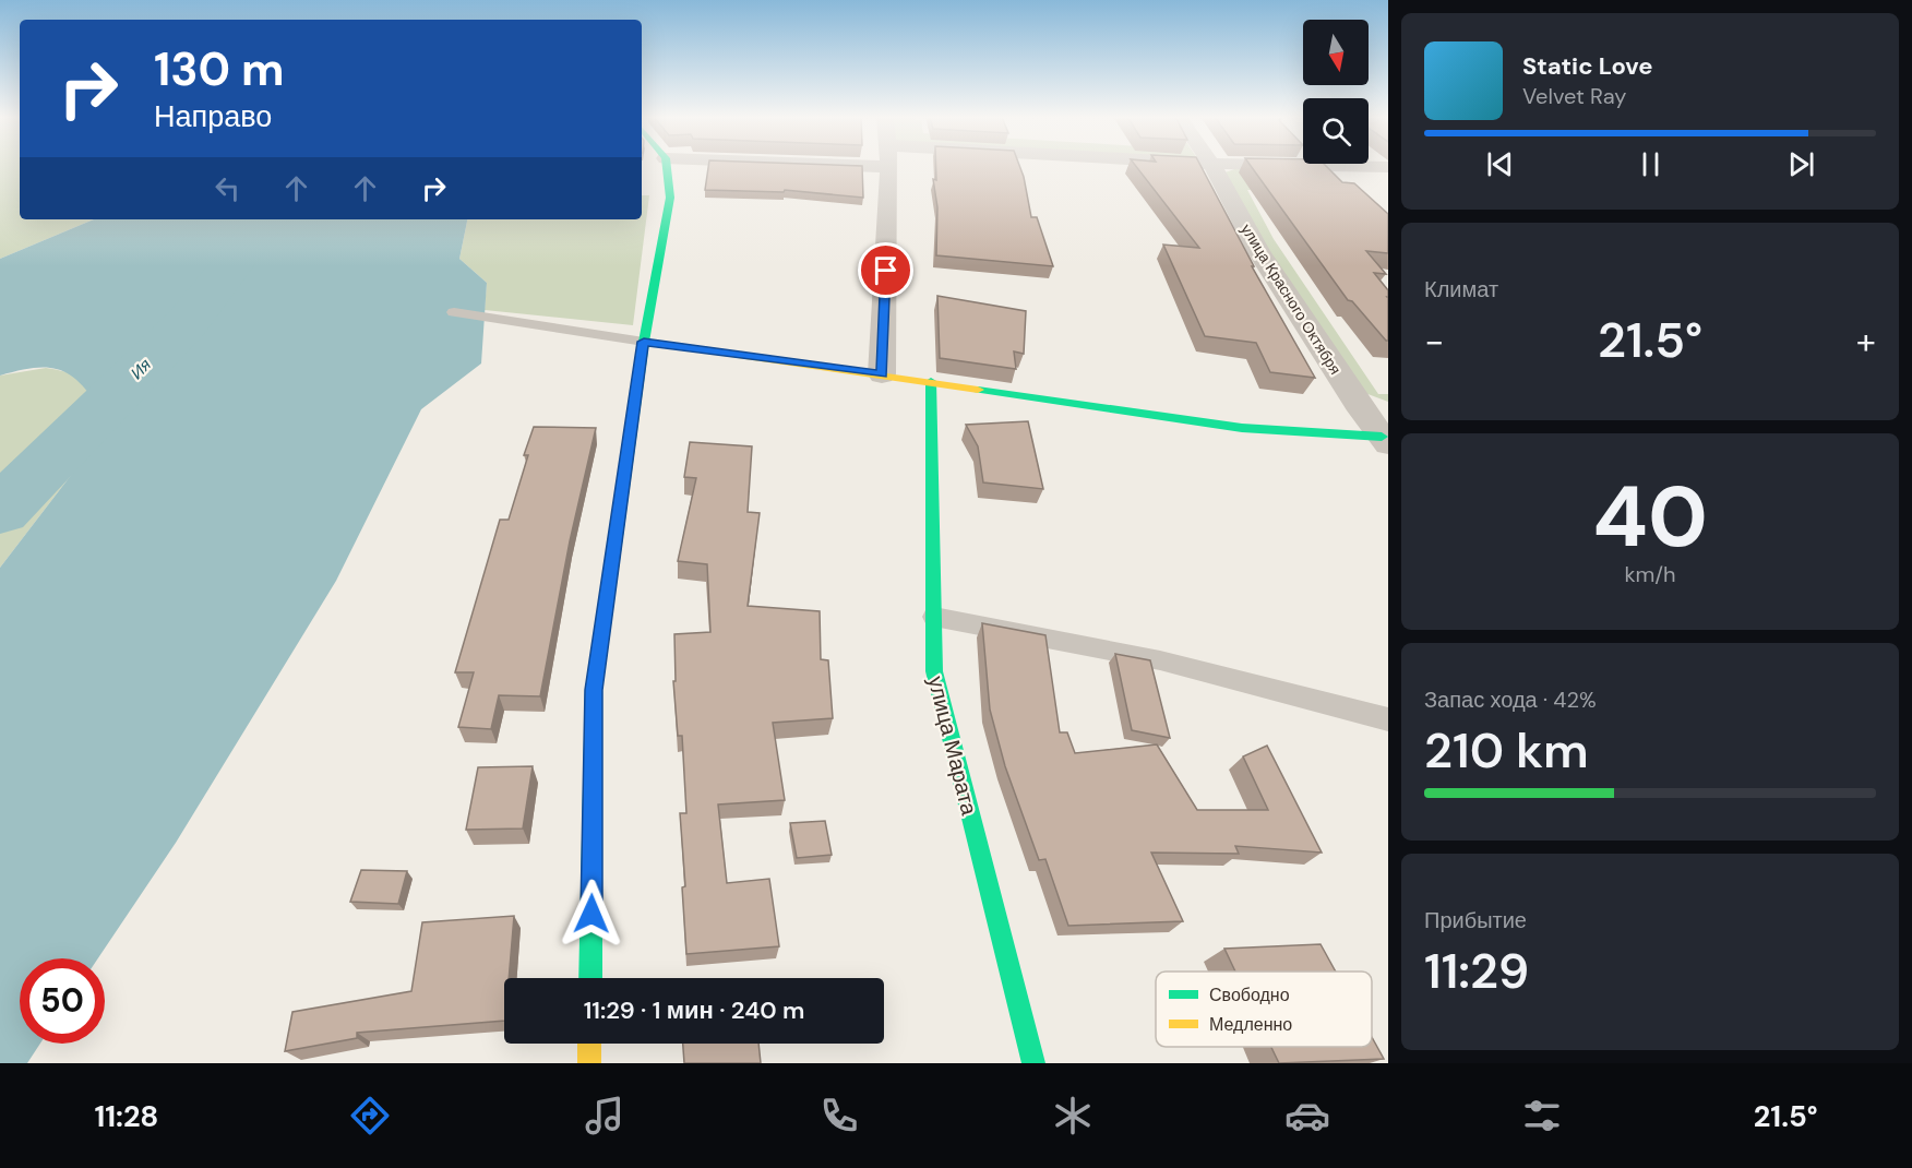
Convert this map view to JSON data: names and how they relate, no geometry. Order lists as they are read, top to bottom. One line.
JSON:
{"streets":{"main road":["улица Марата"],"street":["улица Красного Октября"]},"water":["Ия"],"legend":["Свободно","Медленно"],"north":"bottom","page":{"turn":["130 m","Направо"],"song":["Static Love","Velvet Ray"],"tile":["Климат",["40","km/h"],["Запас хода · 42%","210 km"],["Прибытие","11:29"]],"heat":["−","21.5°","+"],"limit":"50","trip":"11:29 · 1 мин · 240 m","tabs":["11:28","21.5°"]}}
